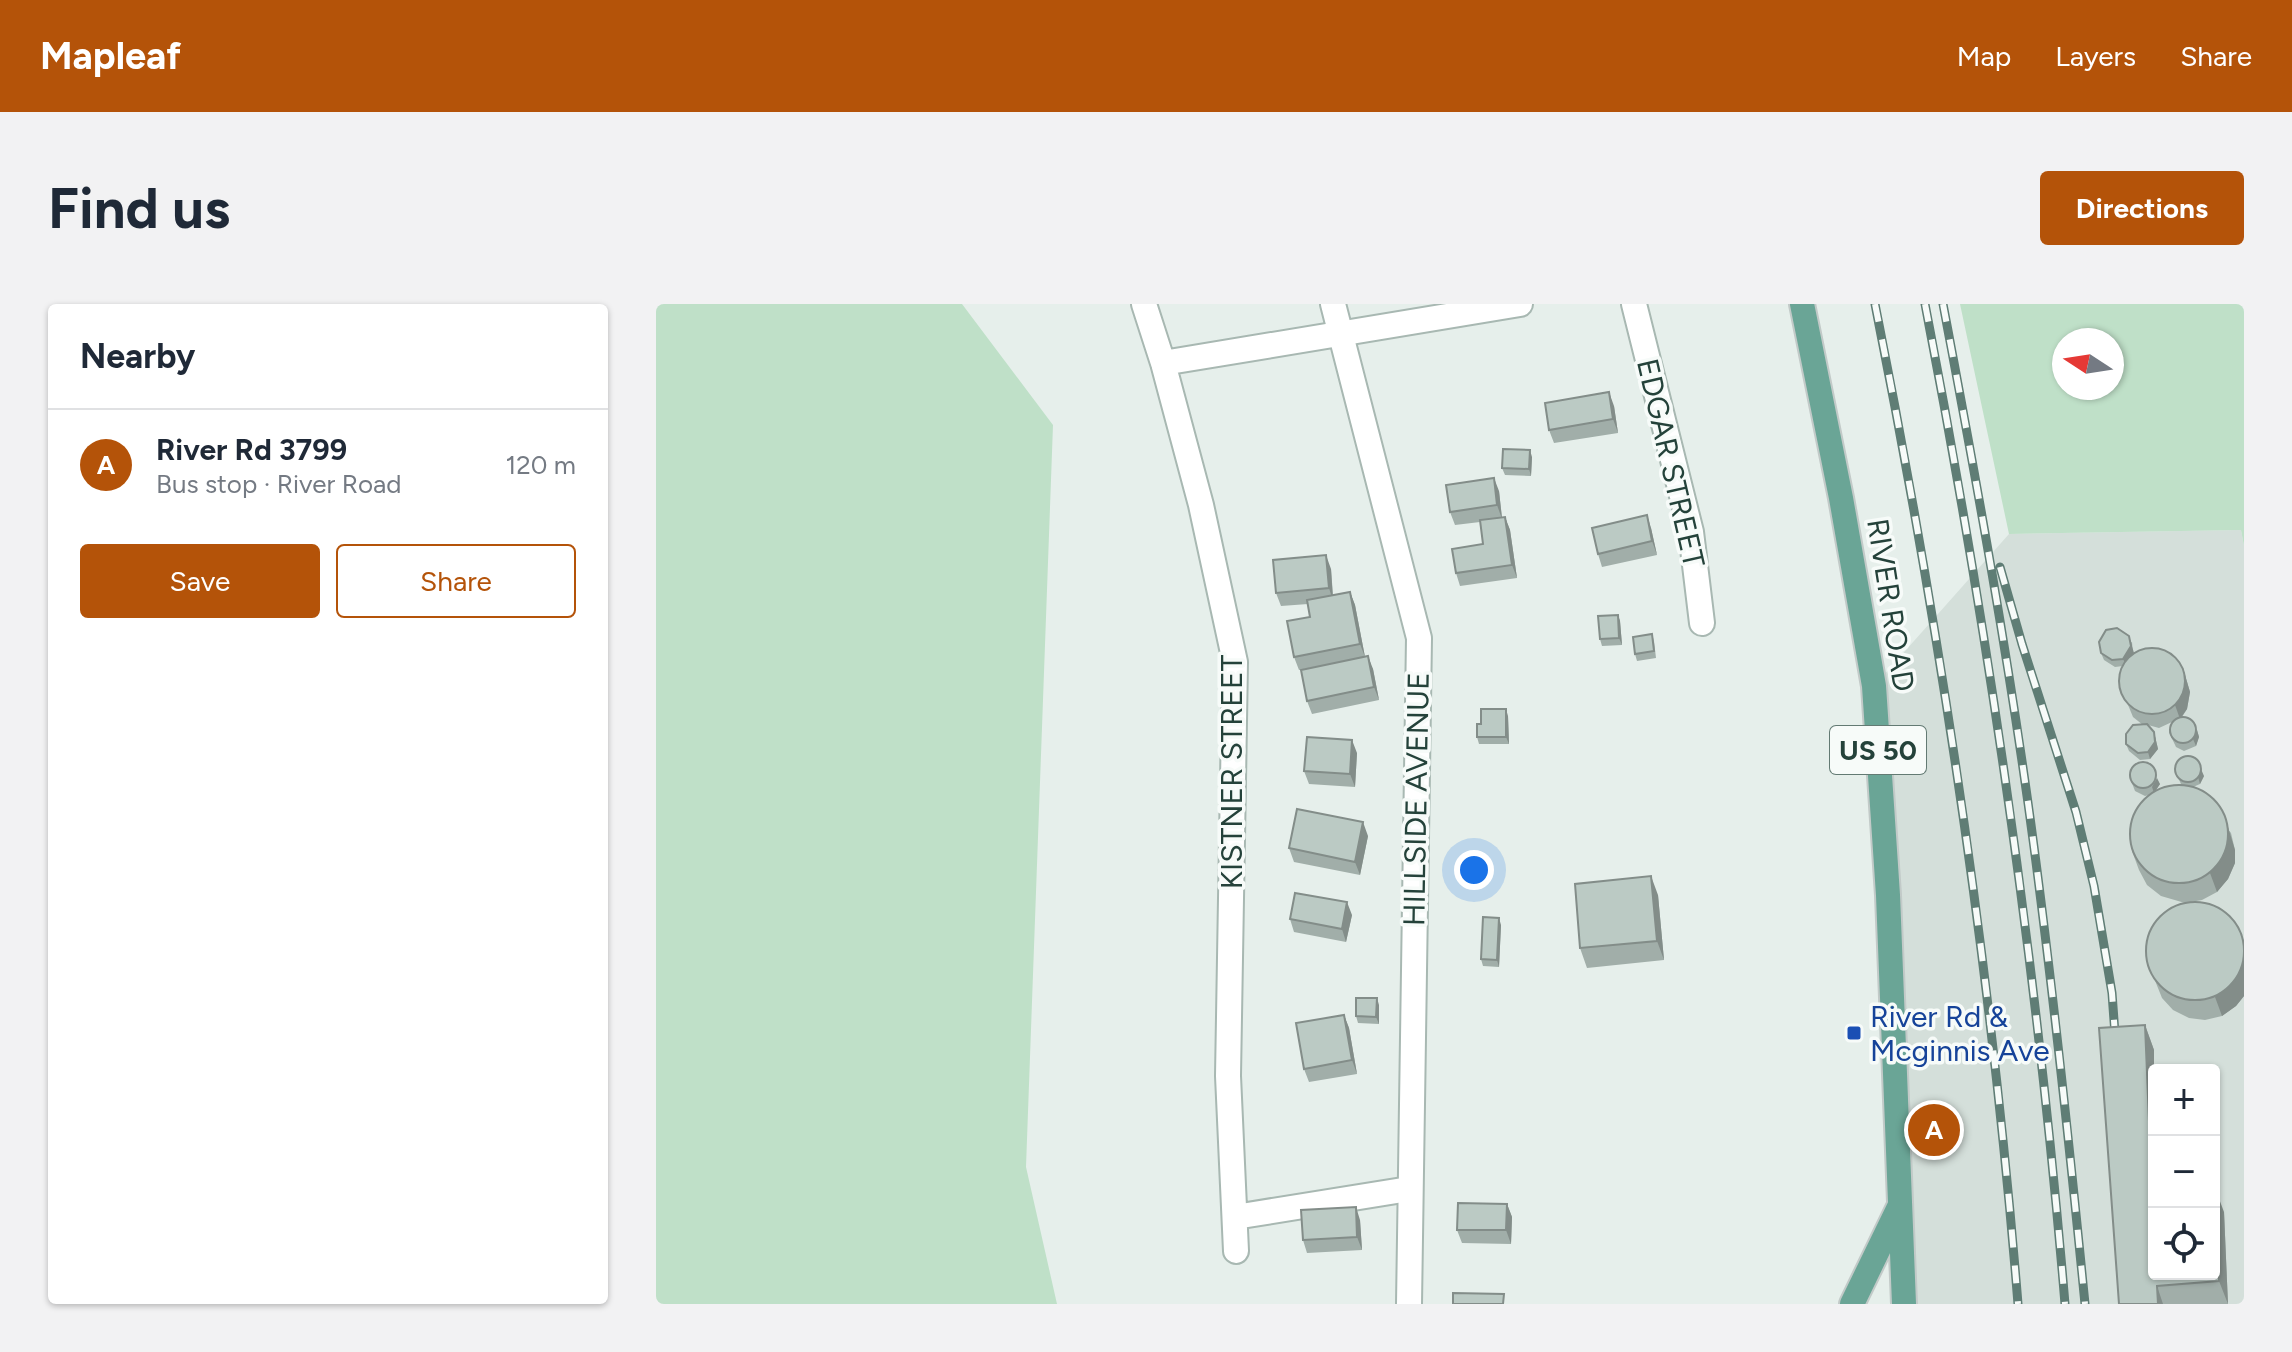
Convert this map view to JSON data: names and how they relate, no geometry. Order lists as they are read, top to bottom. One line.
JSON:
{"streets":{"main road":["RIVER ROAD","US 50"],"street":["EDGAR STREET","KISTNER STREET","HILLSIDE AVENUE"]},"places":{"transit":["River Rd & Mcginnis Ave"]},"north":"left","page":{"header":"Mapleaf","nav":["Map","Layers","Share"],"buttons":["Directions",["Save","Share"]],"title":"Find us","heading":"Nearby","list":[{"mark":"A","name":"River Rd 3799","note":"Bus stop · River Road","value":"120 m"}],"map_buttons":["+","−"],"pins":"A"}}
